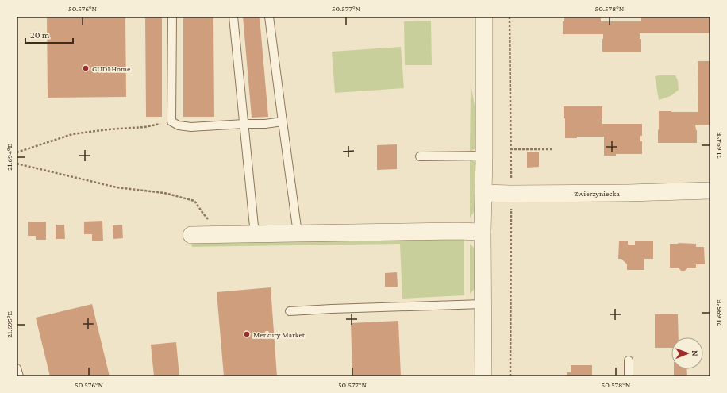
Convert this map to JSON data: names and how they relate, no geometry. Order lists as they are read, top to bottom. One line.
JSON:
{"streets":{"street":["Zwierzyniecka"]},"places":["GUDI Home","Merkury Market"],"scale_bar":"20 m","north":"right","coordinates":["50.576°N","50.577°N","50.578°N","21.694°E","21.695°E"]}
